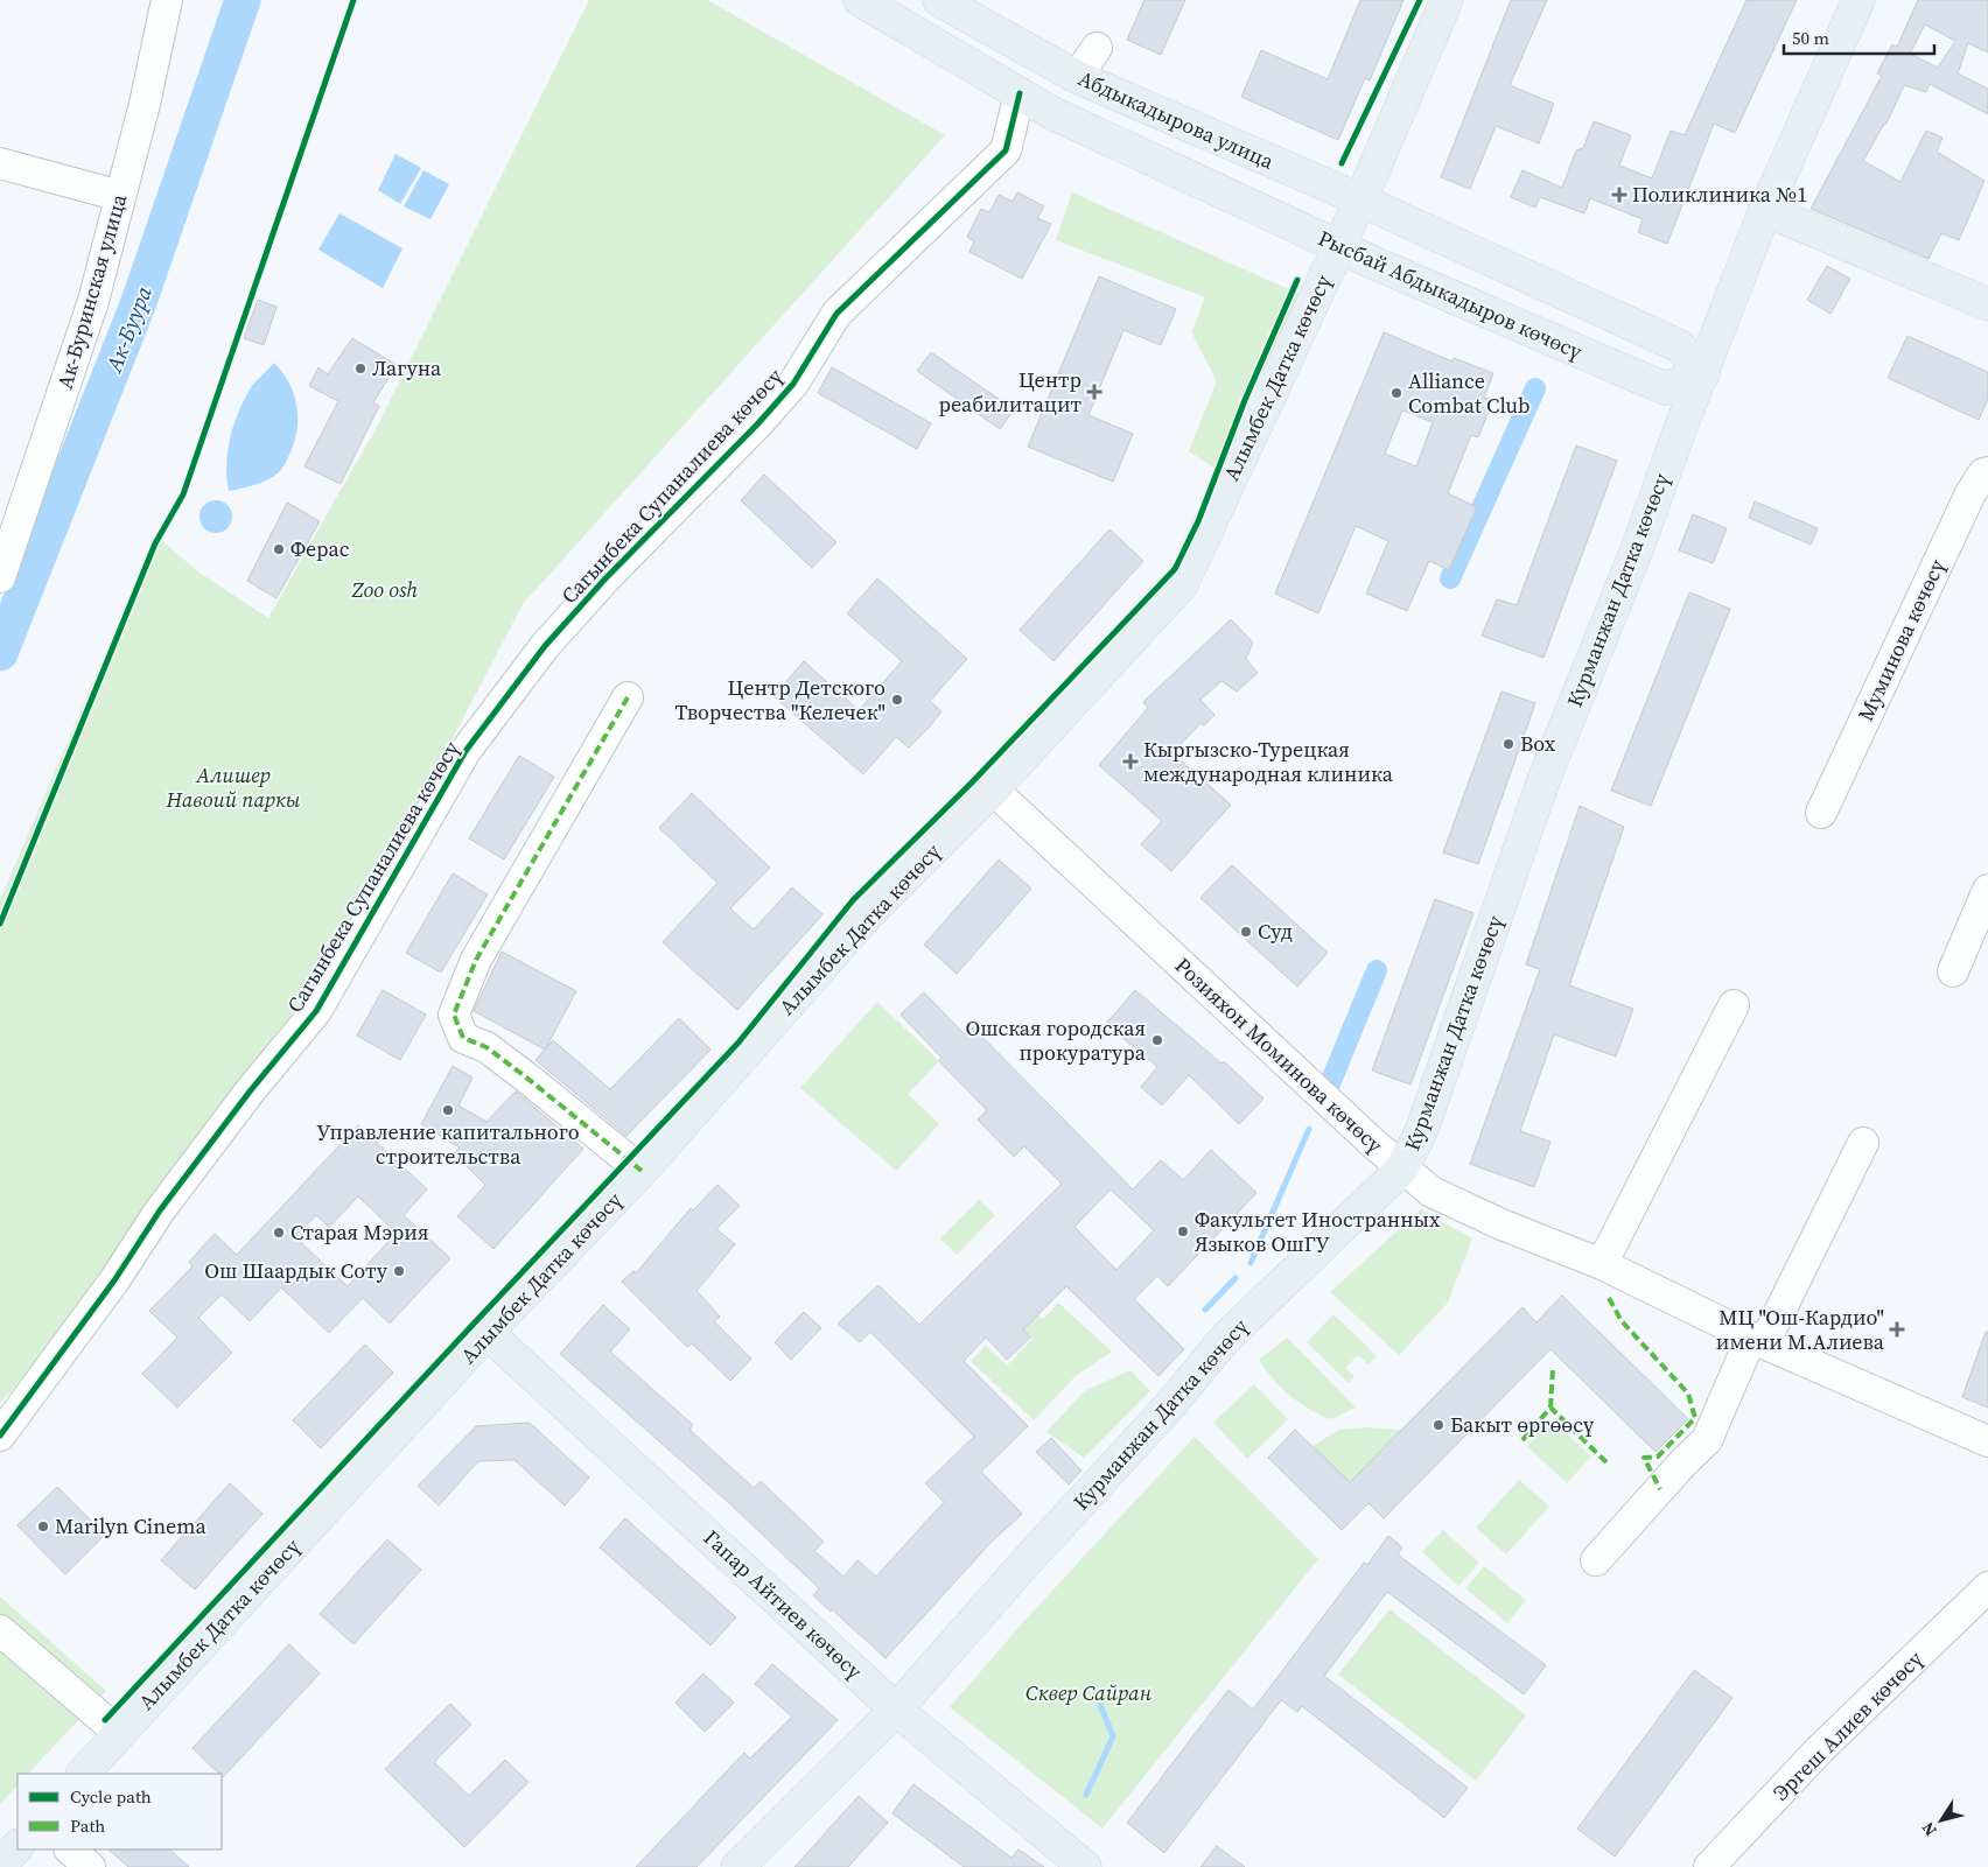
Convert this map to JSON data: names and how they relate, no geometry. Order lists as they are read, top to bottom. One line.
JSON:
{"streets":{"main road":["Абдыкадырова улица","Рысбай Абдыкадыров көчөсү","Алымбек Датка көчөсү","Курманжан Датка көчөсү","Гапар Айтиев көчөсү"],"street":["Ак-Буринская улица","Сагынбека Супаналиева көчөсү","Муминова көчөсү","Розияхон Моминова көчөсү","Эргеш Алиев көчөсү"]},"crossings":[["Абдыкадырова улица","Алымбек Датка көчөсү"],["Рысбай Абдыкадыров көчөсү","Алымбек Датка көчөсү"],["Рысбай Абдыкадыров көчөсү","Сагынбека Супаналиева көчөсү"],["Рысбай Абдыкадыров көчөсү","Курманжан Датка көчөсү"],["Алымбек Датка көчөсү","Розияхон Моминова көчөсү"],["Алымбек Датка көчөсү","Гапар Айтиев көчөсү"],["Курманжан Датка көчөсү","Розияхон Моминова көчөсү"],["Курманжан Датка көчөсү","Гапар Айтиев көчөсү"]],"water":["Ак-Буура"],"parks":["Zoo osh","Алишер Навоий паркы","Сквер Сайран"],"places":{"health":["Поликлиника №1","Центр реабилитацит","Кыргызско-Турецкая международная клиника","МЦ \"Ош-Кардио\" имени М.Алиева"],"other":["Лагуна","Alliance Combat Club","Ферас","Центр Детского Творчества \"Келечек\"","Box","Суд","Ошская городская прокуратура","Управление капитального строительства","Факультет Иностранных Языков ОшГУ","Старая Мэрия","Ош Шаардык Соту","Бакыт өргөөсү","Marilyn Cinema"]},"legend":["Cycle path","Path"],"scale_bar":"50 m","north":"bottom left"}
